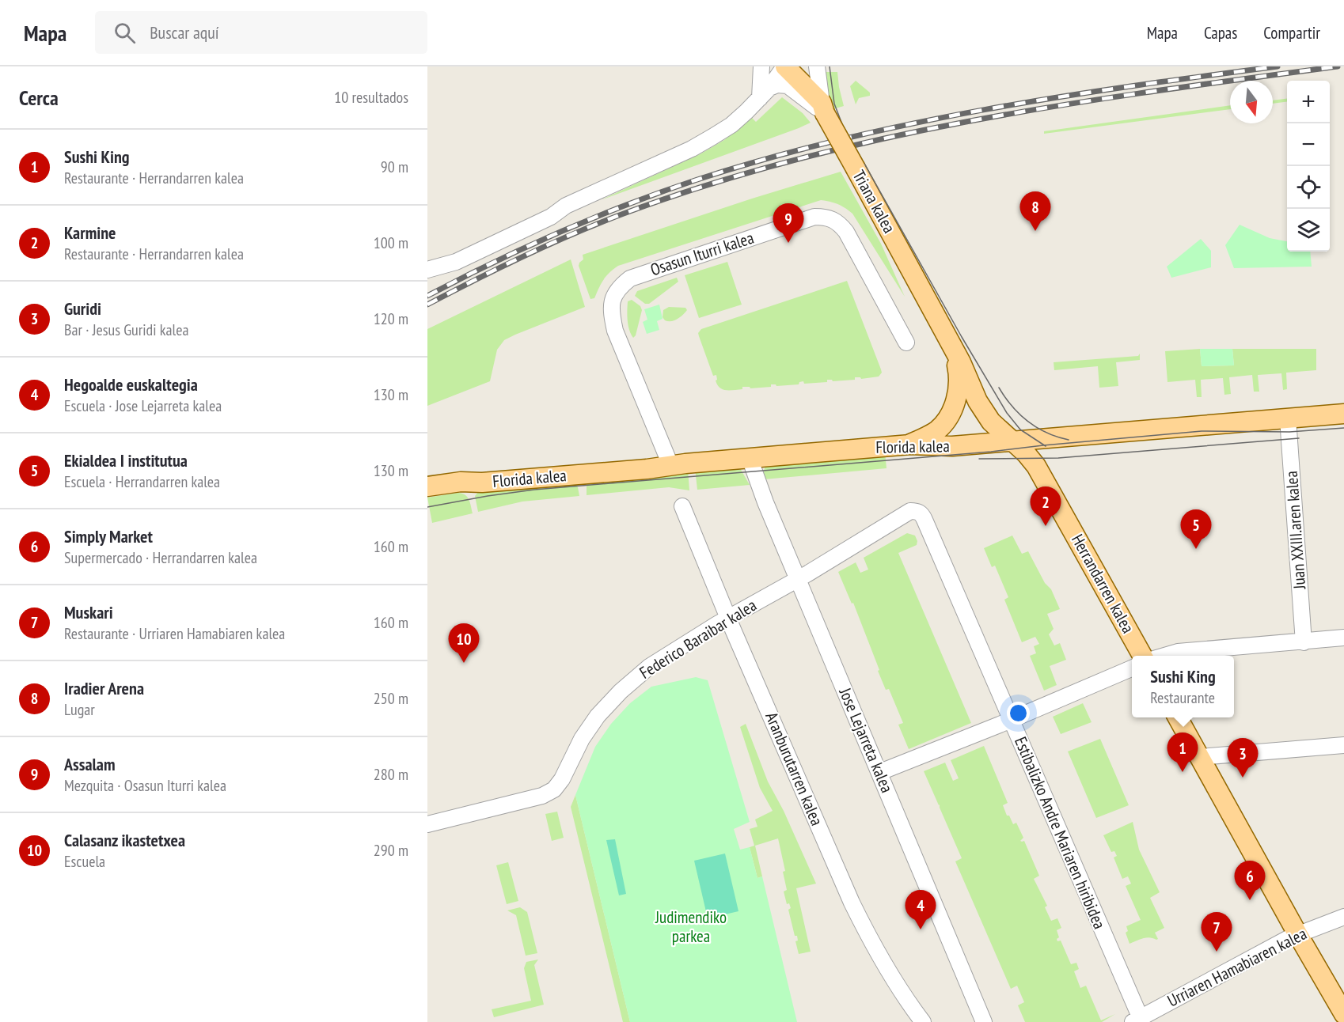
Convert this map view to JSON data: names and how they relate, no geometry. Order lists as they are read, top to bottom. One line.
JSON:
{"streets":{"main road":["Triana kalea","Florida kalea","Herrandarren kalea"],"street":["Osasun Iturri kalea","Juan XXIII.aren kalea","Federico Baraibar kalea","Jose Lejarreta kalea","Aranburutarren kalea","Estibalizko Andre Mariaren hiribidea","Urriaren Hamabiaren kalea"]},"crossings":[["Triana kalea","Florida kalea"],["Triana kalea","Herrandarren kalea"],["Osasun Iturri kalea","Florida kalea"],["Florida kalea","Juan XXIII.aren kalea"],["Florida kalea","Herrandarren kalea"],["Florida kalea","Jose Lejarreta kalea"],["Federico Baraibar kalea","Jose Lejarreta kalea"],["Federico Baraibar kalea","Aranburutarren kalea"],["Federico Baraibar kalea","Estibalizko Andre Mariaren hiribidea"],["Estibalizko Andre Mariaren hiribidea","Urriaren Hamabiaren kalea"]],"parks":["Judimendiko parkea"],"north":"bottom","page":{"header":"Mapa","search":"Buscar aquí","nav":["Mapa","Capas","Compartir"],"heading":["Cerca","10 resultados"],"map_buttons":["+","−"],"list":[{"mark":"1","name":"Sushi King","note":"Restaurante · Herrandarren kalea","value":"90 m"},{"mark":"2","name":"Karmine","note":"Restaurante · Herrandarren kalea","value":"100 m"},{"mark":"3","name":"Guridi","note":"Bar · Jesus Guridi kalea","value":"120 m"},{"mark":"4","name":"Hegoalde euskaltegia","note":"Escuela · Jose Lejarreta kalea","value":"130 m"},{"mark":"5","name":"Ekialdea I institutua","note":"Escuela · Herrandarren kalea","value":"130 m"},{"mark":"6","name":"Simply Market","note":"Supermercado · Herrandarren kalea","value":"160 m"},{"mark":"7","name":"Muskari","note":"Restaurante · Urriaren Hamabiaren kalea","value":"160 m"},{"mark":"8","name":"Iradier Arena","note":"Lugar","value":"250 m"},{"mark":"9","name":"Assalam","note":"Mezquita · Osasun Iturri kalea","value":"280 m"},{"mark":"10","name":"Calasanz ikastetxea","note":"Escuela","value":"290 m"}],"pins":["8","9","2","5","10","1","3","6","4","7"],"popup":["Sushi King","Restaurante"]}}
